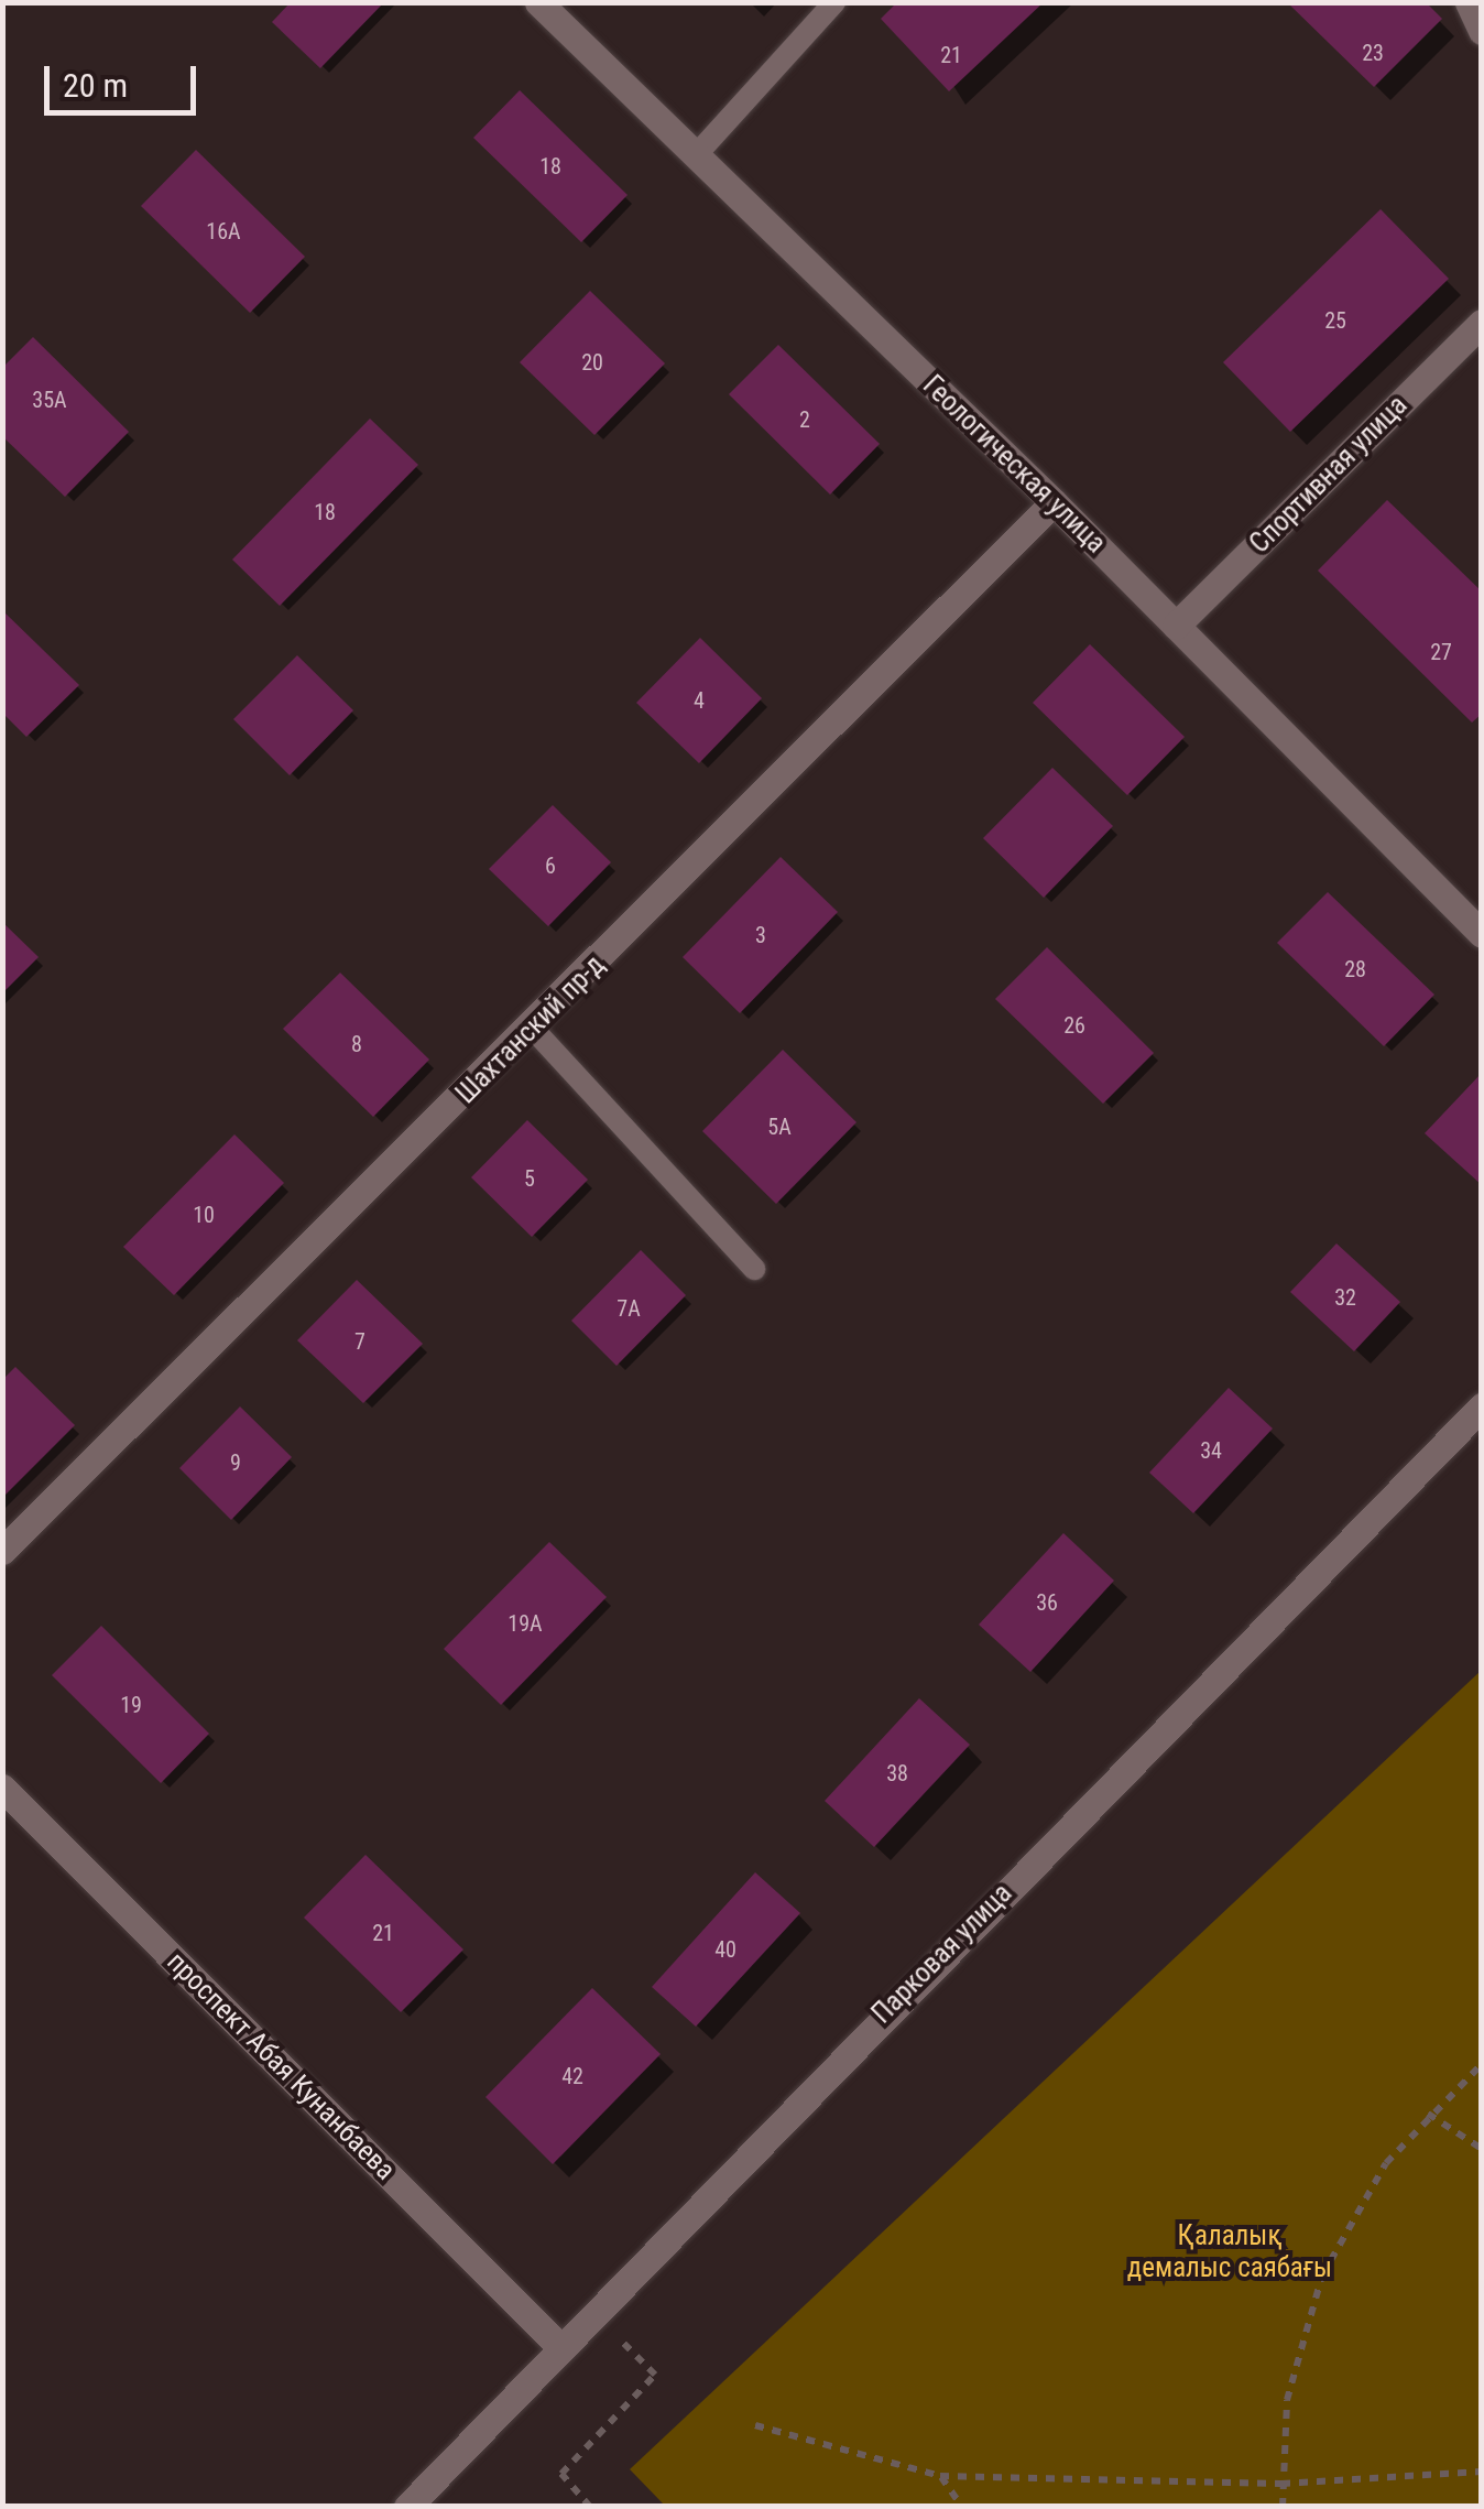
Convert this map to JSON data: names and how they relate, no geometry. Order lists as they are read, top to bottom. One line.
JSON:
{"streets":{"street":["Геологическая улица","Спортивная улица","Шахтанский пр-д","Парковая улица","проспект Абая Кунанбаева"]},"crossings":[["Геологическая улица","Спортивная улица"],["Геологическая улица","Шахтанский пр-д"],["Парковая улица","проспект Абая Кунанбаева"]],"parks":["Қалалық демалыс саябағы"],"house_numbers":["23","21","18","16А","25","20","35А","2","18","27","4","6","3","28","26","8","5А","5","10","32","7А","7","34","9","36","19А","19","38","21","40","42"],"scale_bar":"20 m"}
